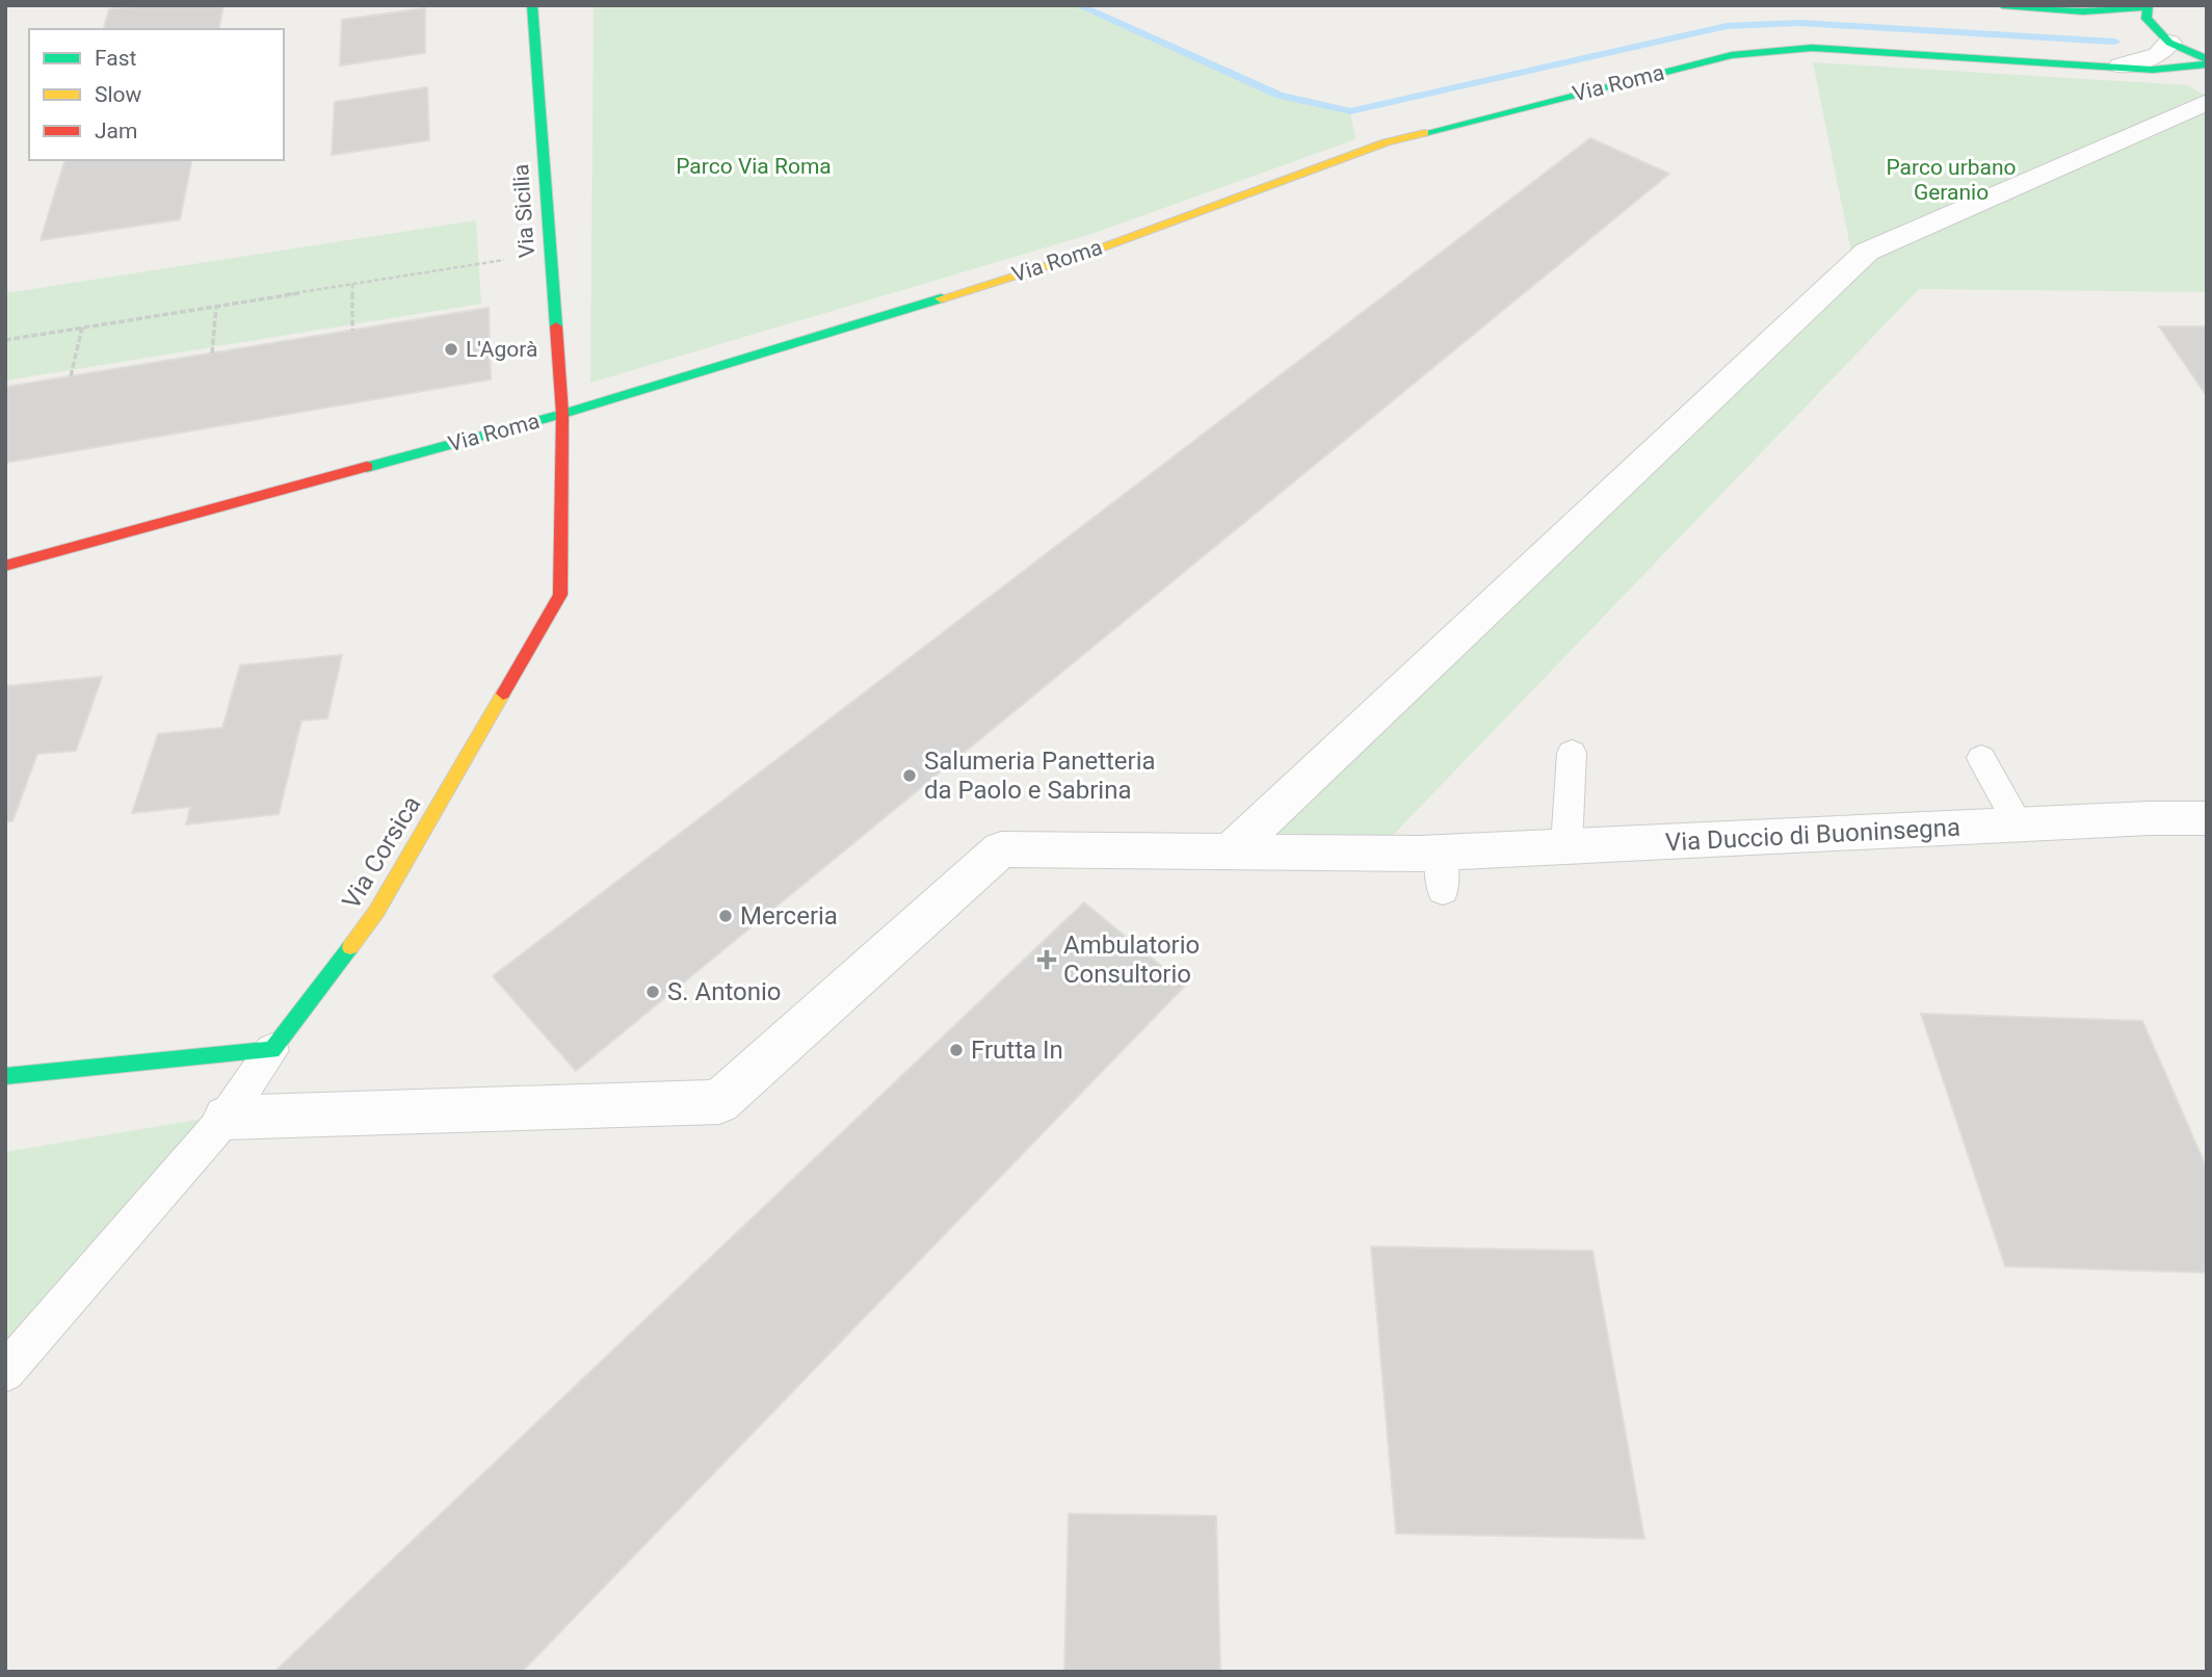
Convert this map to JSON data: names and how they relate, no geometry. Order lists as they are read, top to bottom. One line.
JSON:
{"streets":{"street":["Via Roma","Via Sicilia","Via Duccio di Buoninsegna","Via Corsica"]},"crossings":[["Via Roma","Via Sicilia"],["Via Roma","Via Corsica"],["Via Sicilia","Via Corsica"]],"parks":["Parco Via Roma","Parco urbano Geranio"],"places":{"other":["L'Agorà","Salumeria Panetteria da Paolo e Sabrina","Merceria","S. Antonio","Frutta In"],"health":["Ambulatorio Consultorio"]},"legend":["Fast","Slow","Jam"]}
